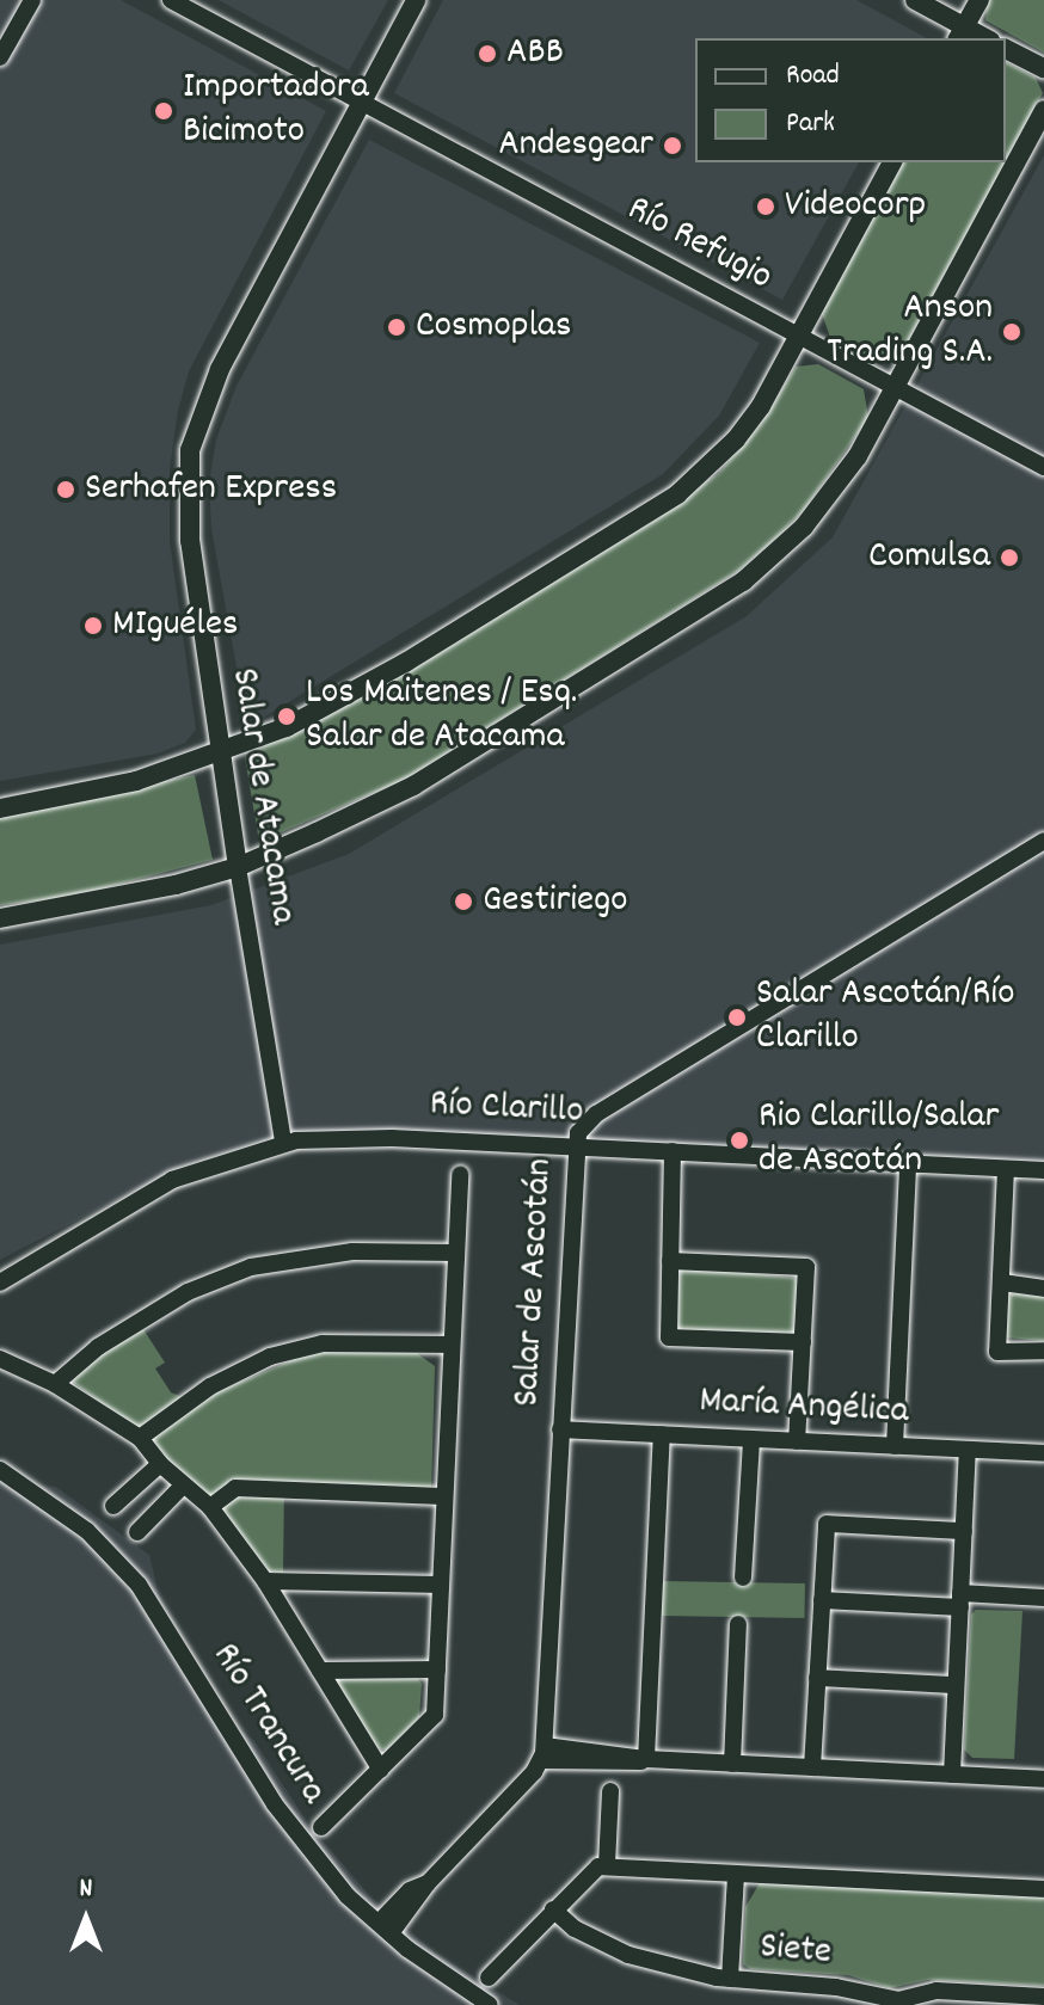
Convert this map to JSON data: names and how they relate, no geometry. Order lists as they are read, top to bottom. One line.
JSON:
{"streets":{"street":["Río Refugio","Salar de Atacama","Río Clarillo","Salar de Ascotán","María Angélica","Río Trancura","Siete"]},"crossings":[["Río Refugio","Salar de Atacama"],["Salar de Atacama","Río Clarillo"],["Río Clarillo","Salar de Ascotán"],["Salar de Ascotán","María Angélica"]],"places":["ABB","Importadora Bicimoto","Andesgear","Videocorp","Cosmoplas","Anson Trading S.A.","Serhafen Express","Comulsa","MIguéles","Los Maitenes / Esq. Salar de Atacama","Gestiriego","Salar Ascotán/Río Clarillo","Rio Clarillo/Salar de Ascotán"],"legend":["Road","Park"],"north":"top"}
